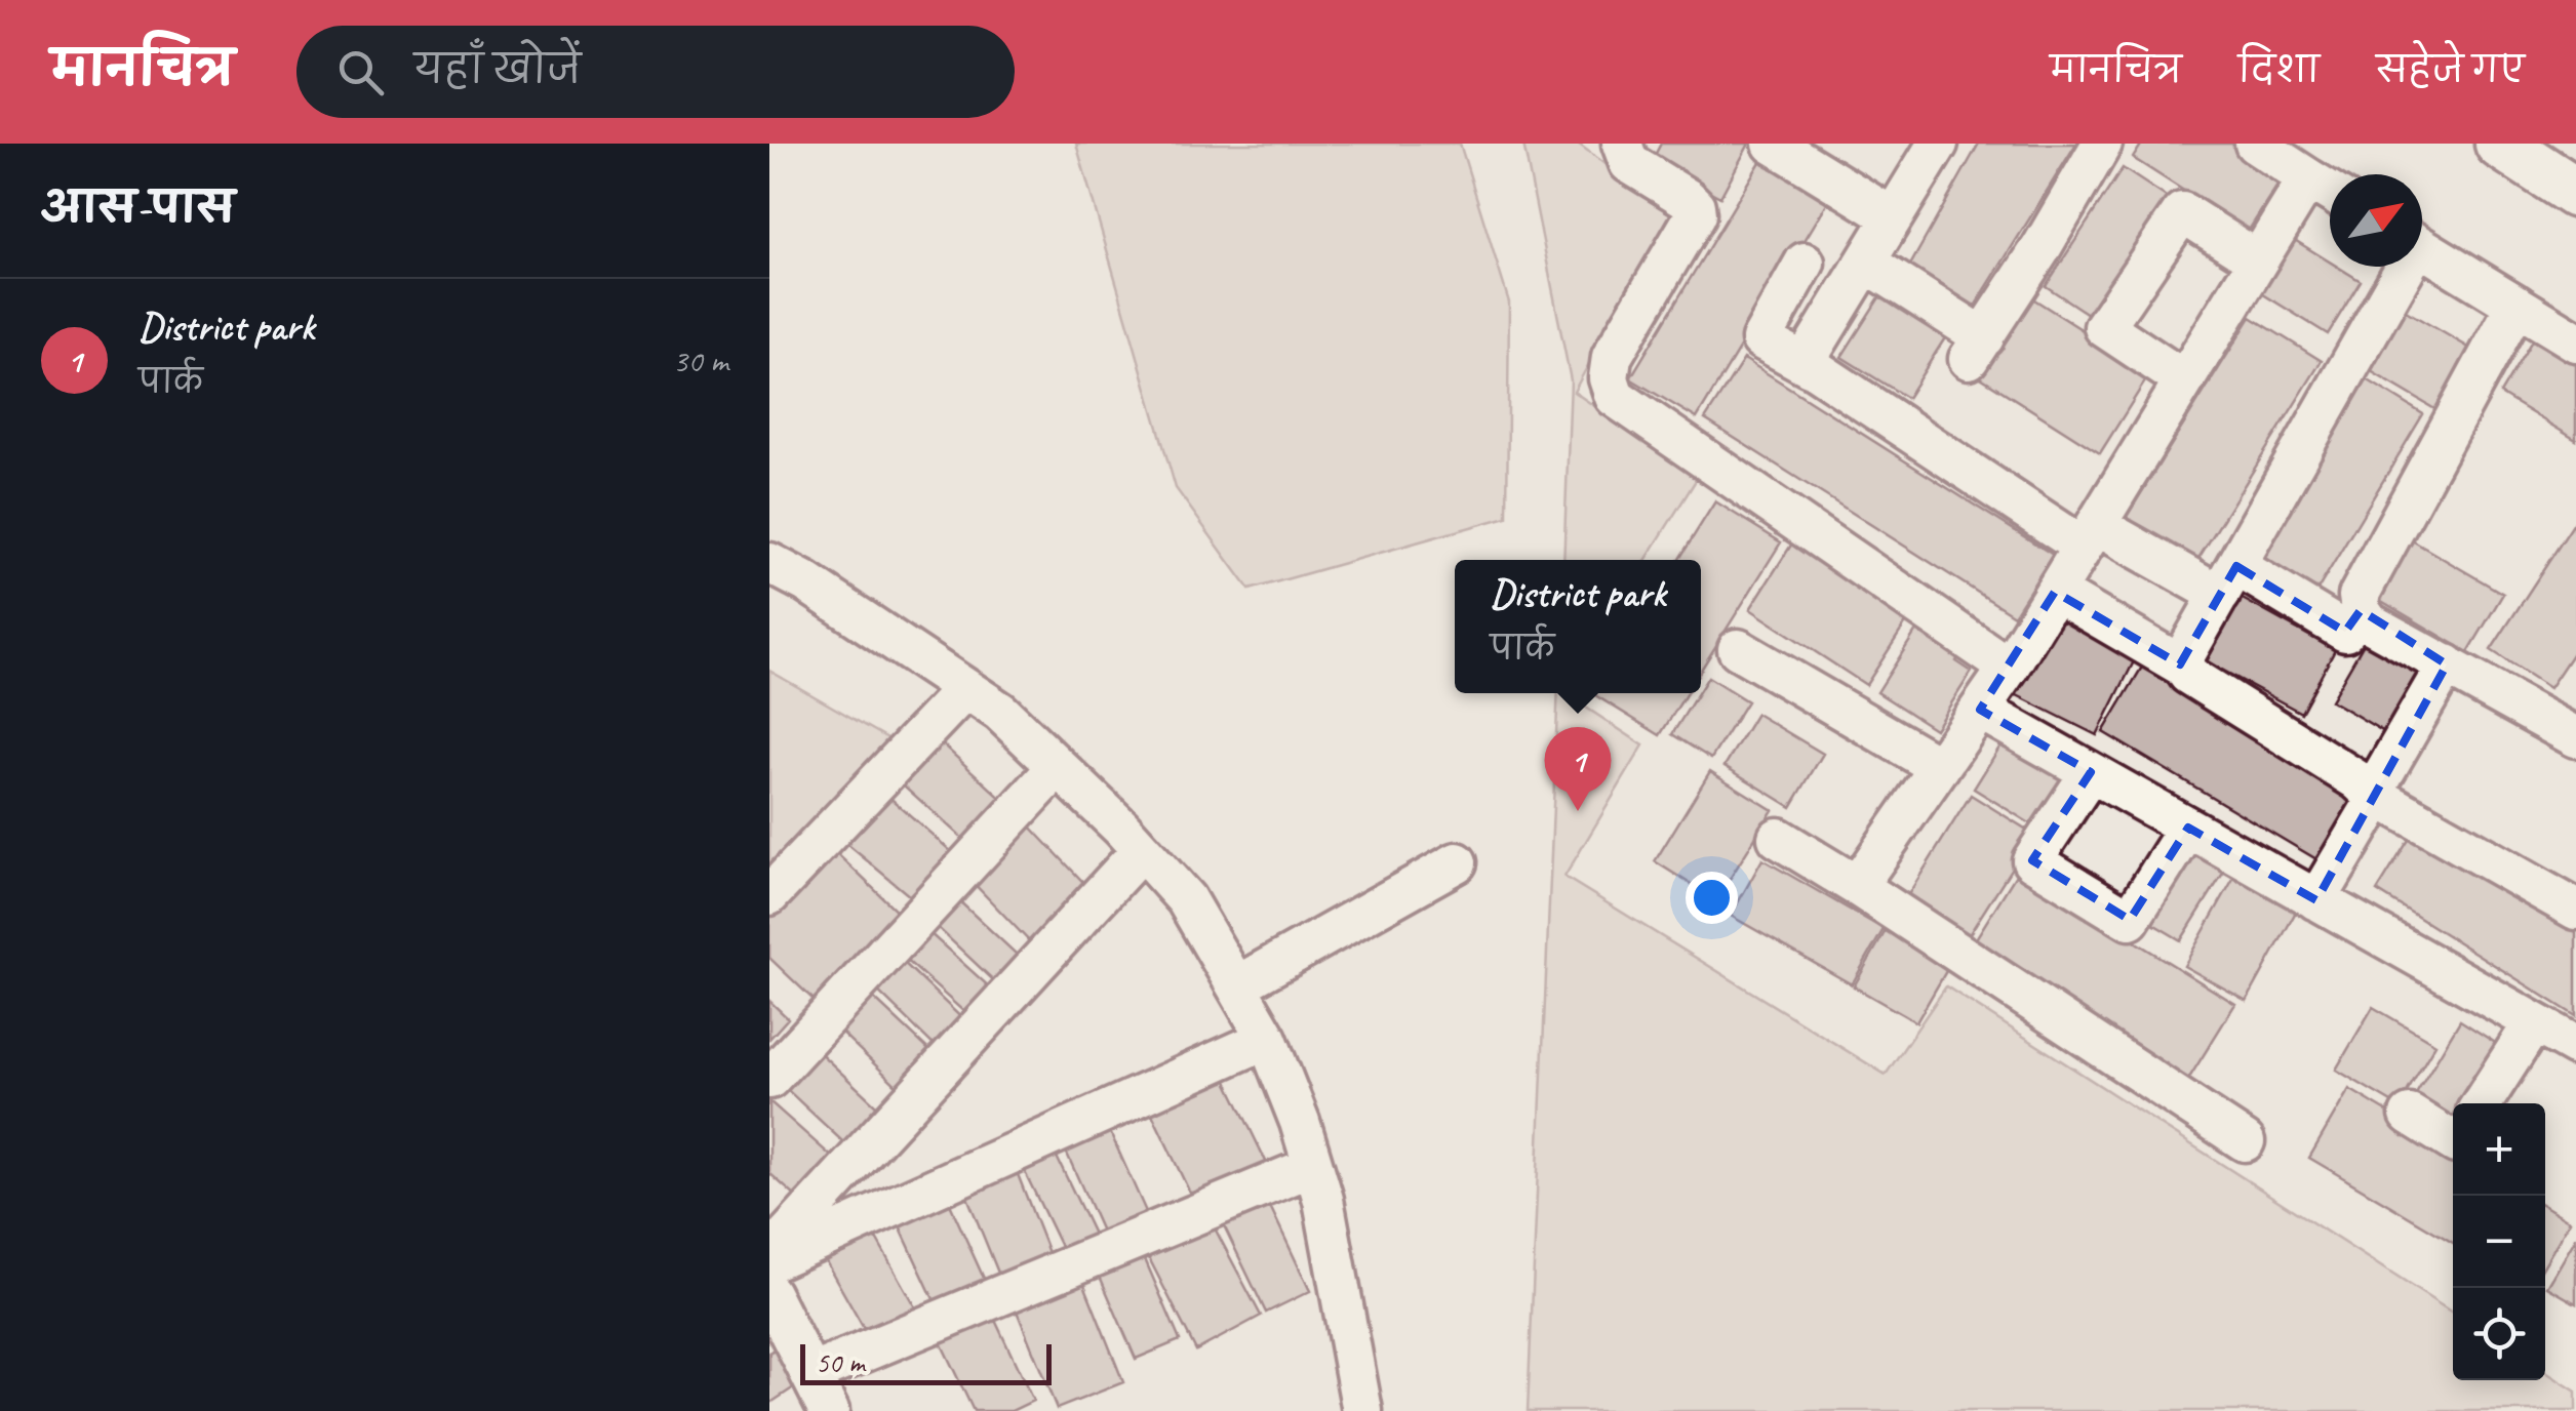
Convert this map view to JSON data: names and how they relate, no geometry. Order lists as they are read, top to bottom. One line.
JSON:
{"scale_bar":"50 m","north":"top right","page":{"header":"मानचित्र","search":"यहाँ खोजें","nav":["मानचित्र","दिशा","सहेजे गए"],"heading":"आस-पास","list":[{"mark":"1","name":"District park","note":"पार्क","value":"30 m"}],"popup":["District park","पार्क"],"pins":"1","map_buttons":["+","−"],"scale":"50 m"}}
